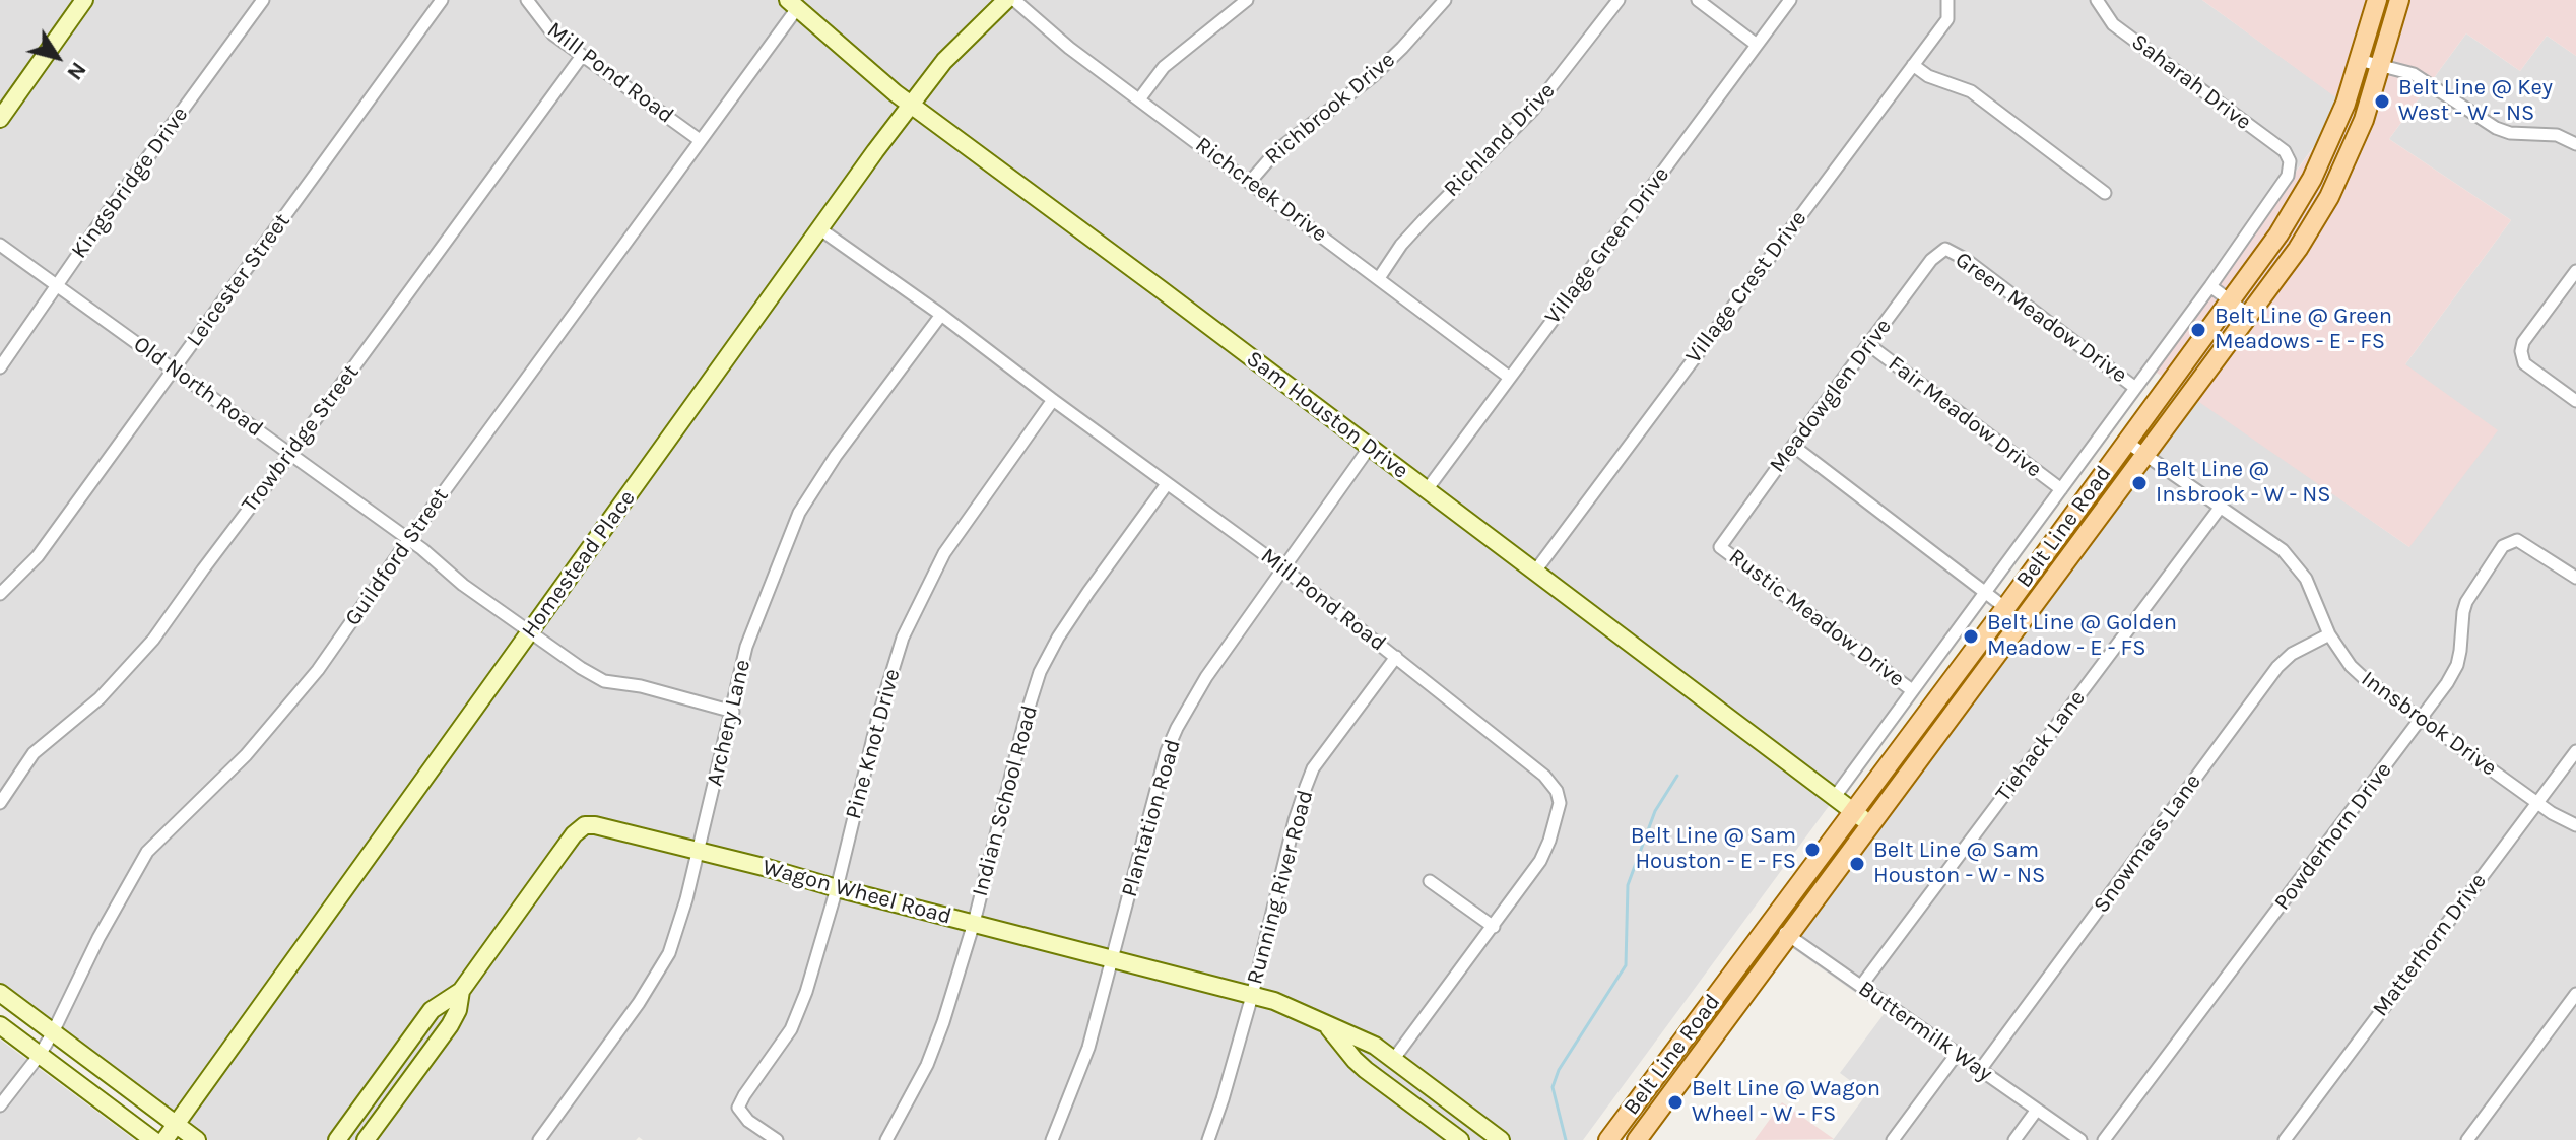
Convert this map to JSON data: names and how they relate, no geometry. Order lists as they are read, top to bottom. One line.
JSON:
{"streets":{"main road":["Belt Line Road"],"street":["Mill Pond Road","Saharah Drive","Richbrook Drive","Richland Drive","Kingsbridge Drive","Richcreek Drive","Village Green Drive","Leicester Street","Village Crest Drive","Green Meadow Drive","Old North Road","Meadowglen Drive","Sam Houston Drive","Fair Meadow Drive","Trowbridge Street","Guildford Street","Homestead Place","Rustic Meadow Drive","Archery Lane","Innsbrook Drive","Pine Knot Drive","Tiehack Lane","Indian School Road","Plantation Road","Powderhorn Drive","Snowmass Lane","Running River Road","Wagon Wheel Road","Matterhorn Drive","Buttermilk Way"]},"crossings":[["Mill Pond Road","Trowbridge Street"],["Mill Pond Road","Guildford Street"],["Mill Pond Road","Homestead Place"],["Mill Pond Road","Archery Lane"],["Mill Pond Road","Pine Knot Drive"],["Mill Pond Road","Indian School Road"],["Mill Pond Road","Plantation Road"],["Mill Pond Road","Running River Road"],["Mill Pond Road","Wagon Wheel Road"],["Richbrook Drive","Richcreek Drive"],["Richland Drive","Richcreek Drive"],["Kingsbridge Drive","Old North Road"],["Richcreek Drive","Village Green Drive"],["Village Green Drive","Sam Houston Drive"],["Leicester Street","Old North Road"],["Village Crest Drive","Sam Houston Drive"],["Green Meadow Drive","Meadowglen Drive"],["Old North Road","Trowbridge Street"],["Old North Road","Guildford Street"],["Old North Road","Homestead Place"],["Old North Road","Archery Lane"],["Meadowglen Drive","Fair Meadow Drive"],["Meadowglen Drive","Rustic Meadow Drive"],["Sam Houston Drive","Belt Line Road"],["Sam Houston Drive","Guildford Street"],["Sam Houston Drive","Homestead Place"],["Sam Houston Drive","Plantation Road"],["Belt Line Road","Innsbrook Drive"],["Belt Line Road","Buttermilk Way"],["Archery Lane","Wagon Wheel Road"],["Innsbrook Drive","Tiehack Lane"],["Innsbrook Drive","Powderhorn Drive"],["Innsbrook Drive","Snowmass Lane"],["Innsbrook Drive","Matterhorn Drive"],["Pine Knot Drive","Wagon Wheel Road"],["Tiehack Lane","Buttermilk Way"],["Indian School Road","Wagon Wheel Road"],["Plantation Road","Wagon Wheel Road"],["Snowmass Lane","Buttermilk Way"],["Running River Road","Wagon Wheel Road"]],"places":["Belt Line @ Key West - W - NS","Belt Line @ Green Meadows - E - FS","Belt Line @ Insbrook - W - NS","Belt Line @ Golden Meadow - E - FS","Belt Line @ Sam Houston - E - FS","Belt Line @ Sam Houston - W - NS","Belt Line @ Wagon Wheel - W - FS"],"north":"bottom right"}
